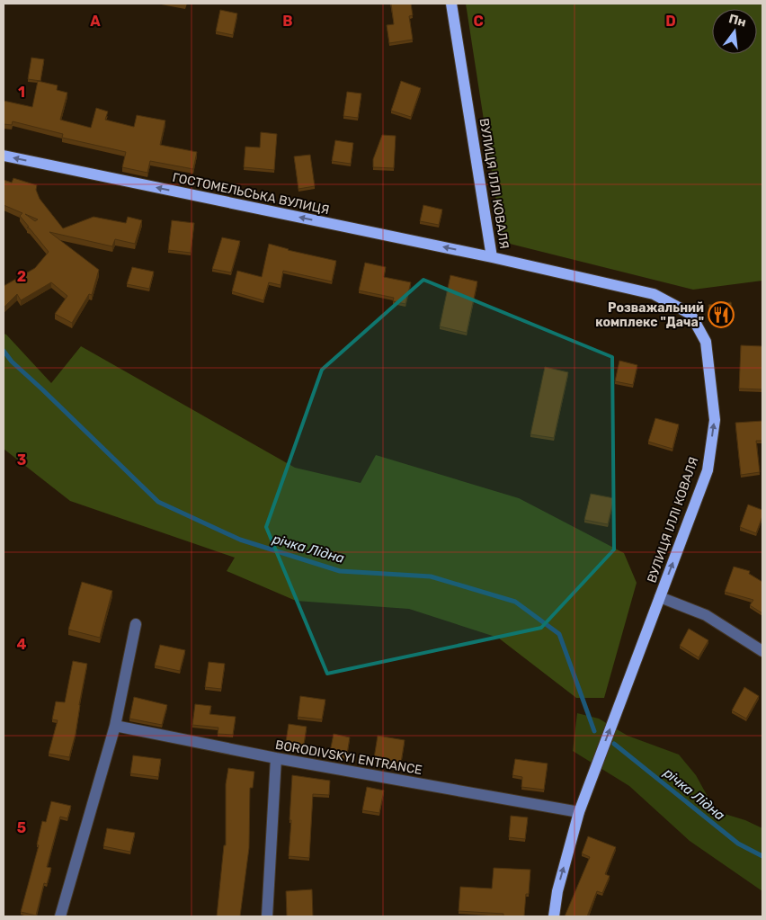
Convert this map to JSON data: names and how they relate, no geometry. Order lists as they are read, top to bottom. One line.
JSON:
{"streets":{"main road":["ВУЛИЦЯ ІЛЛІ КОВАЛЯ","ГОСТОМЕЛЬСЬКА ВУЛИЦЯ"],"street":["BORODIVSKYI ENTRANCE"]},"crossings":[["ВУЛИЦЯ ІЛЛІ КОВАЛЯ","ГОСТОМЕЛЬСЬКА ВУЛИЦЯ"],["ВУЛИЦЯ ІЛЛІ КОВАЛЯ","BORODIVSKYI ENTRANCE"]],"one_way":["ГОСТОМЕЛЬСЬКА ВУЛИЦЯ"],"water":["річка Лідна"],"places":{"restaurant":["Розважальний комплекс \"Дача\""]},"north":"top","grid":{"columns":["A","B","C","D"],"rows":["1","2","3","4","5"]}}
